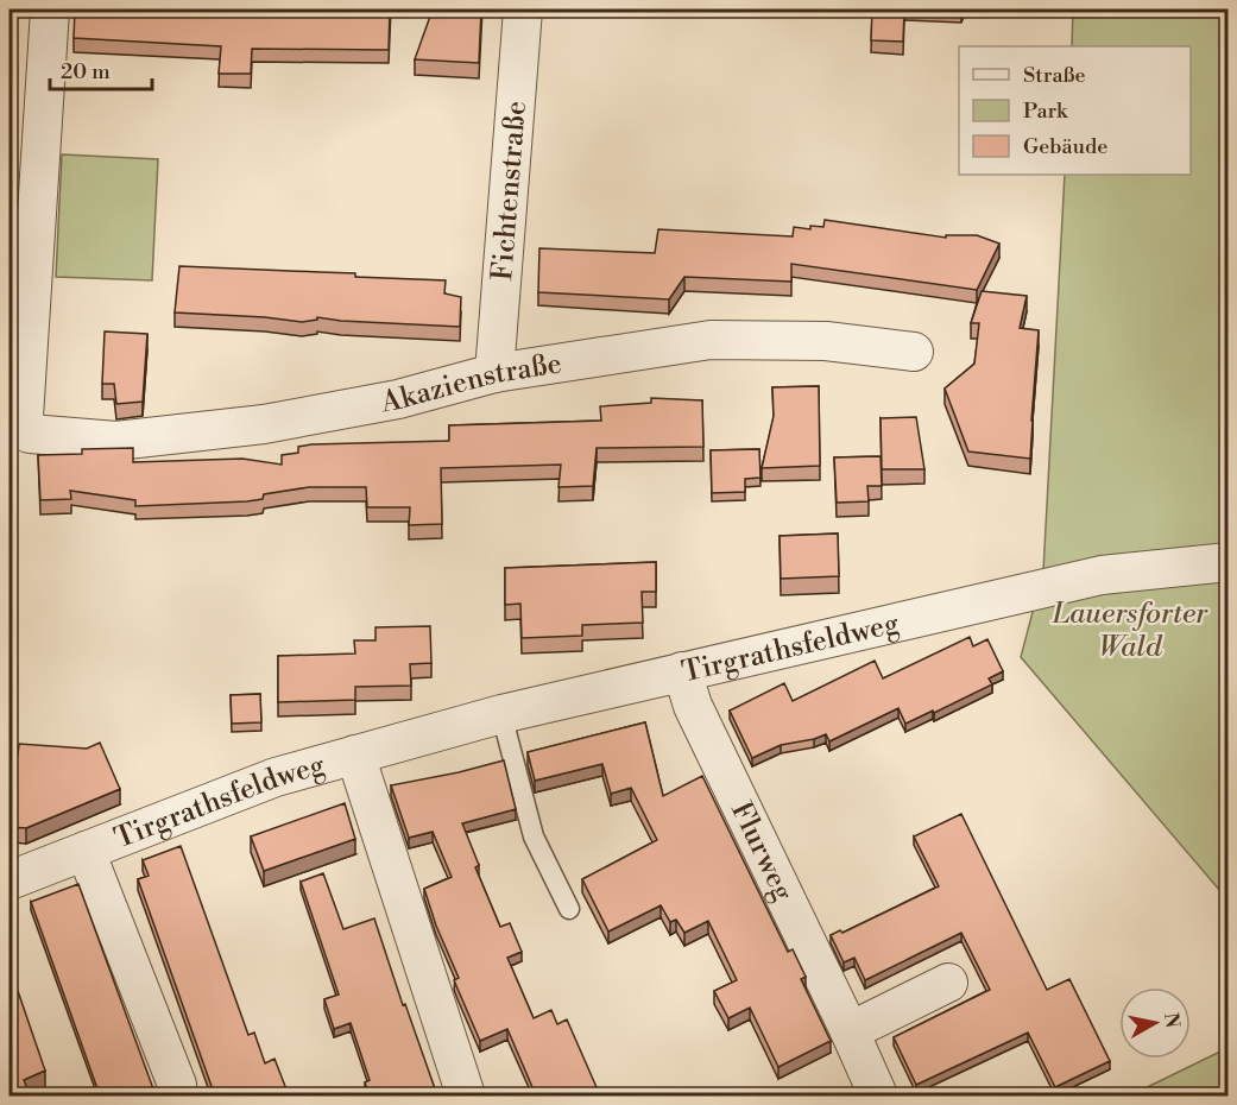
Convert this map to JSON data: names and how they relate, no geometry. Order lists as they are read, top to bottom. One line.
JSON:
{"streets":{"street":["Fichtenstraße","Akazienstraße","Tirgrathsfeldweg","Flurweg"]},"crossings":[["Fichtenstraße","Akazienstraße"],["Tirgrathsfeldweg","Flurweg"]],"parks":["Lauersforter Wald"],"legend":["Straße","Park","Gebäude"],"scale_bar":"20 m","north":"right"}
